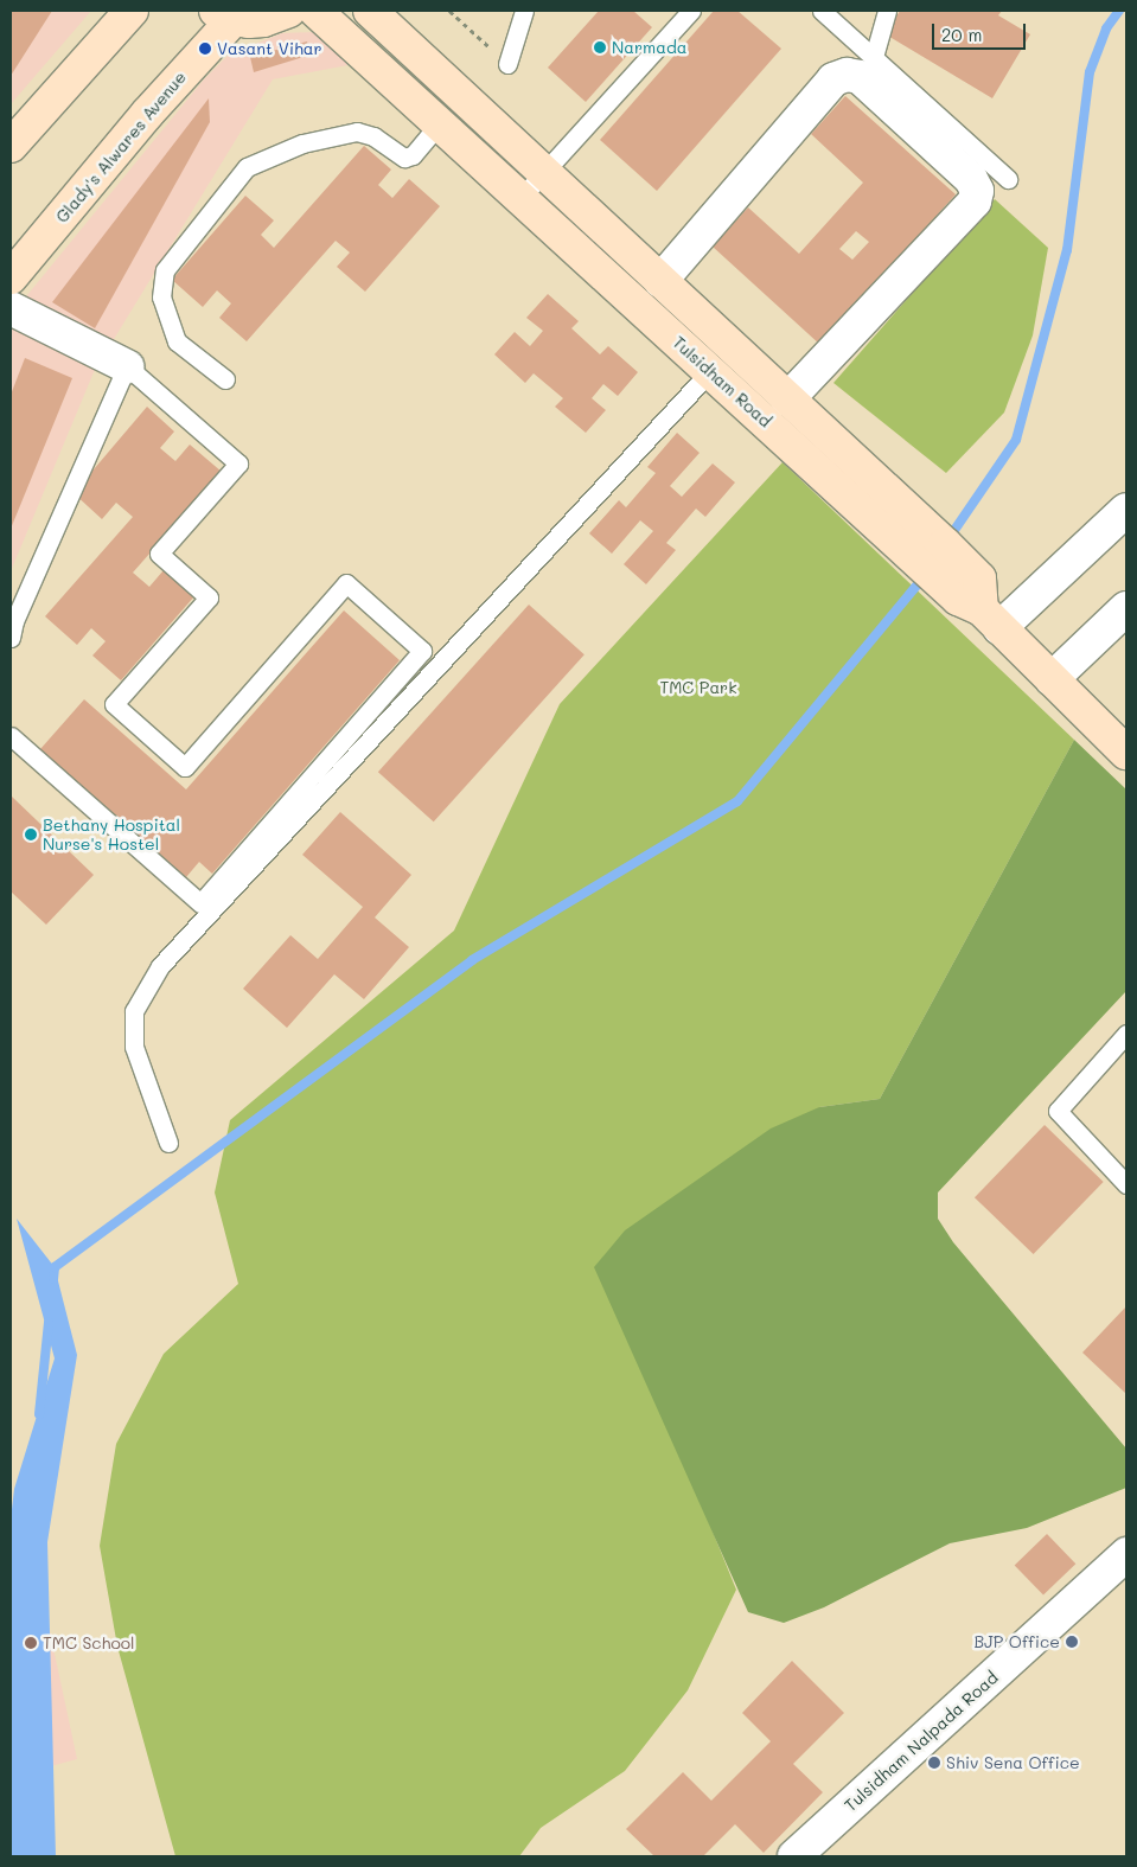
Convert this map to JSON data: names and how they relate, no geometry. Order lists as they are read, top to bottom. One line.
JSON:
{"streets":{"street":["Glady's Alwares Avenue","Tulsidham Road","Tulsidham Nalpada Road"]},"parks":["TMC Park"],"places":["Narmada","Vasant Vihar","Bethany Hospital Nurse's Hostel","BJP Office","TMC School","Shiv Sena Office"],"scale_bar":"20 m"}
